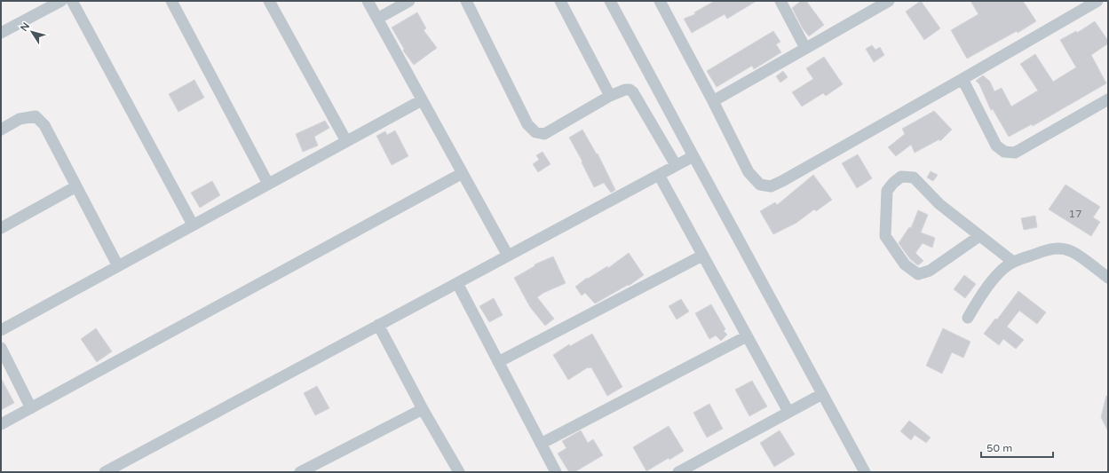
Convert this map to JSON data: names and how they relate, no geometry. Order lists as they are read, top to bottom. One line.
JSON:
{"house_numbers":["17"],"scale_bar":"50 m","north":"top left"}
